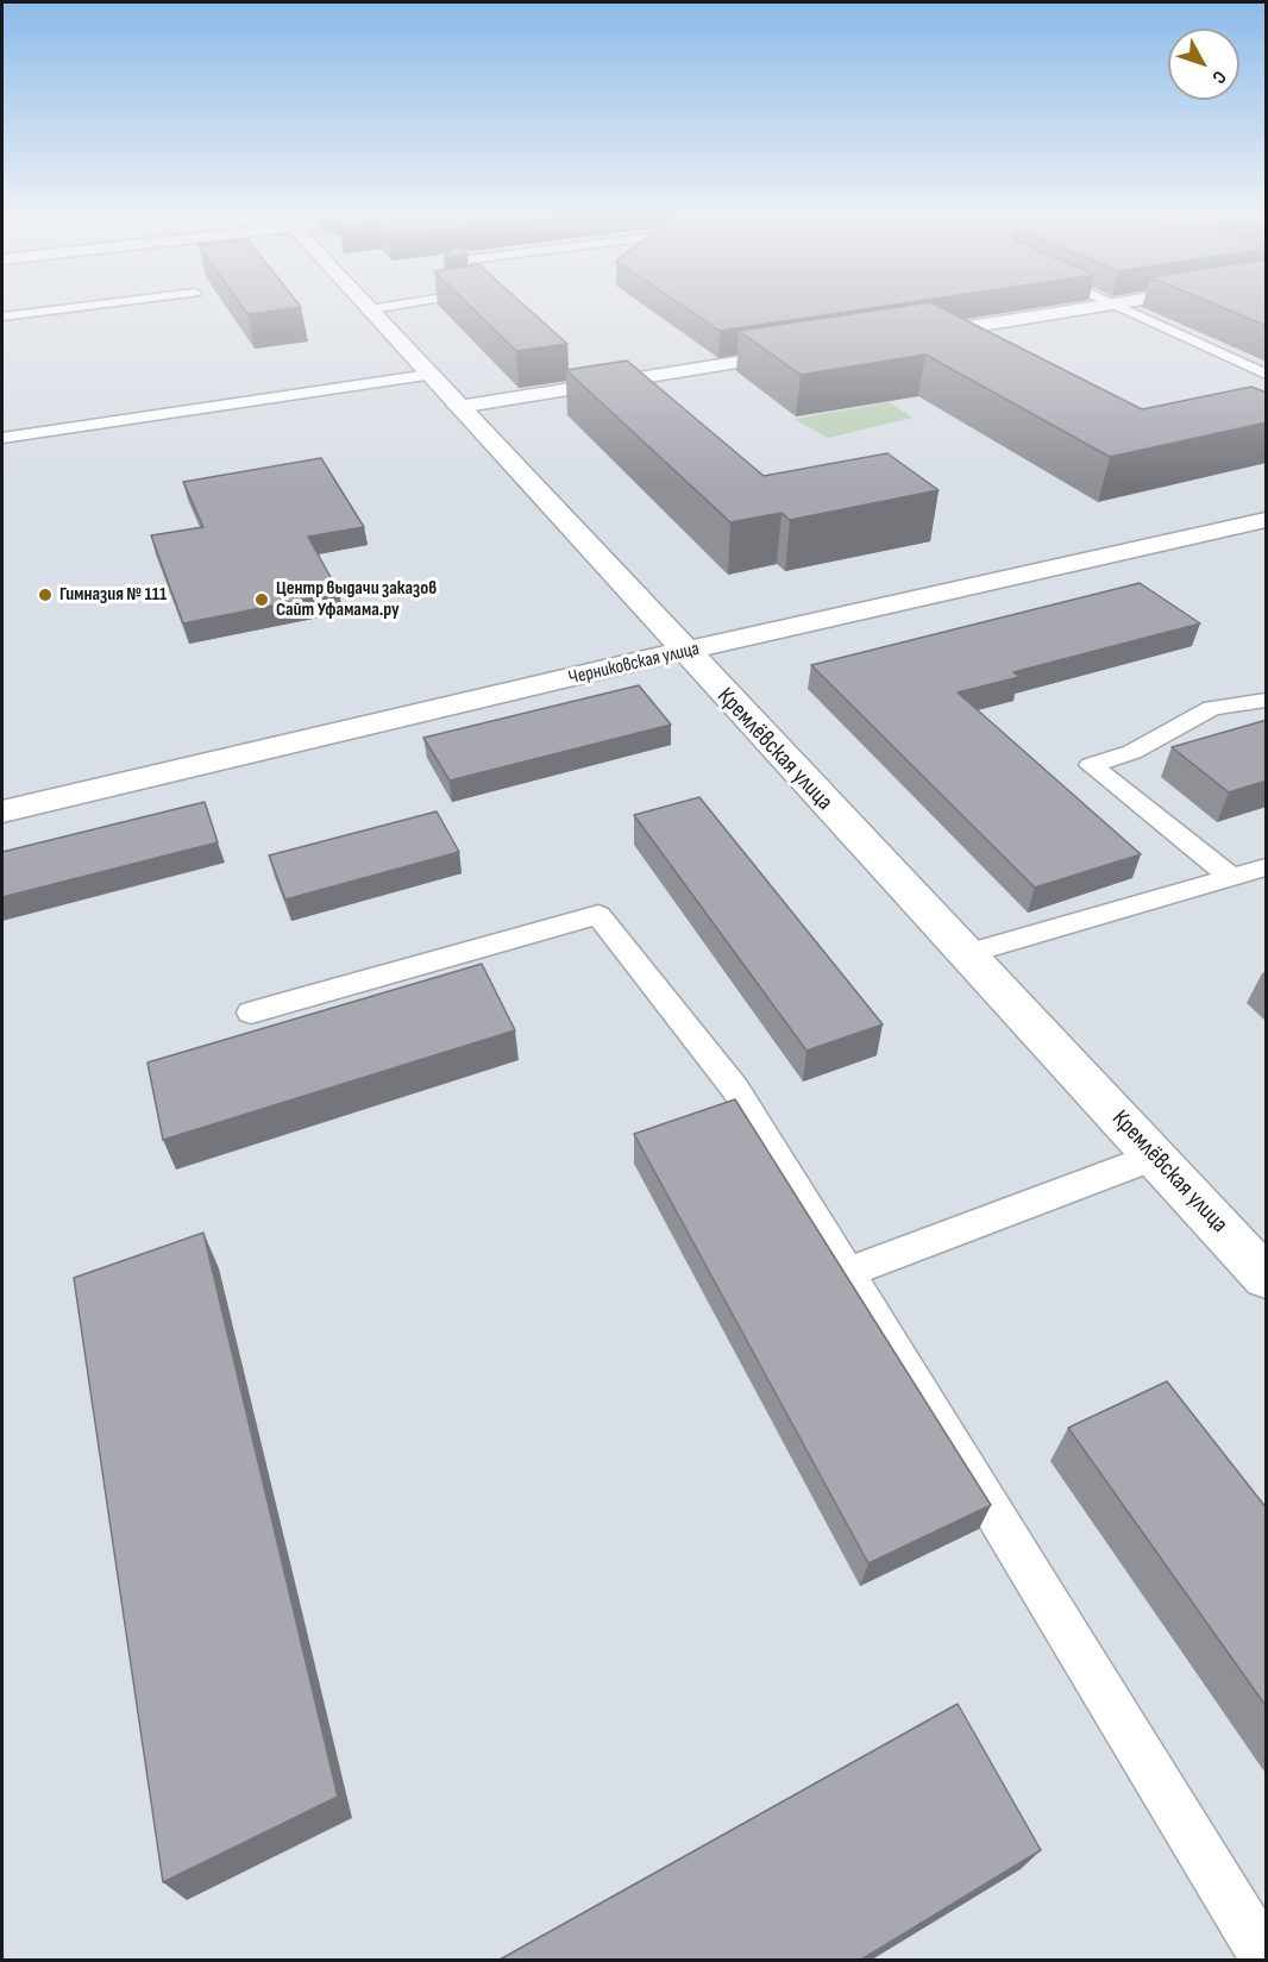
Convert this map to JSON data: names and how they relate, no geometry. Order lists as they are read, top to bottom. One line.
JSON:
{"streets":{"street":["Черниковская улица","Кремлёвская улица"]},"crossings":[["Черниковская улица","Кремлёвская улица"]],"places":["Гимназия № 111","Центр выдачи заказов Сайт Уфамама.ру"],"north":"bottom right"}
